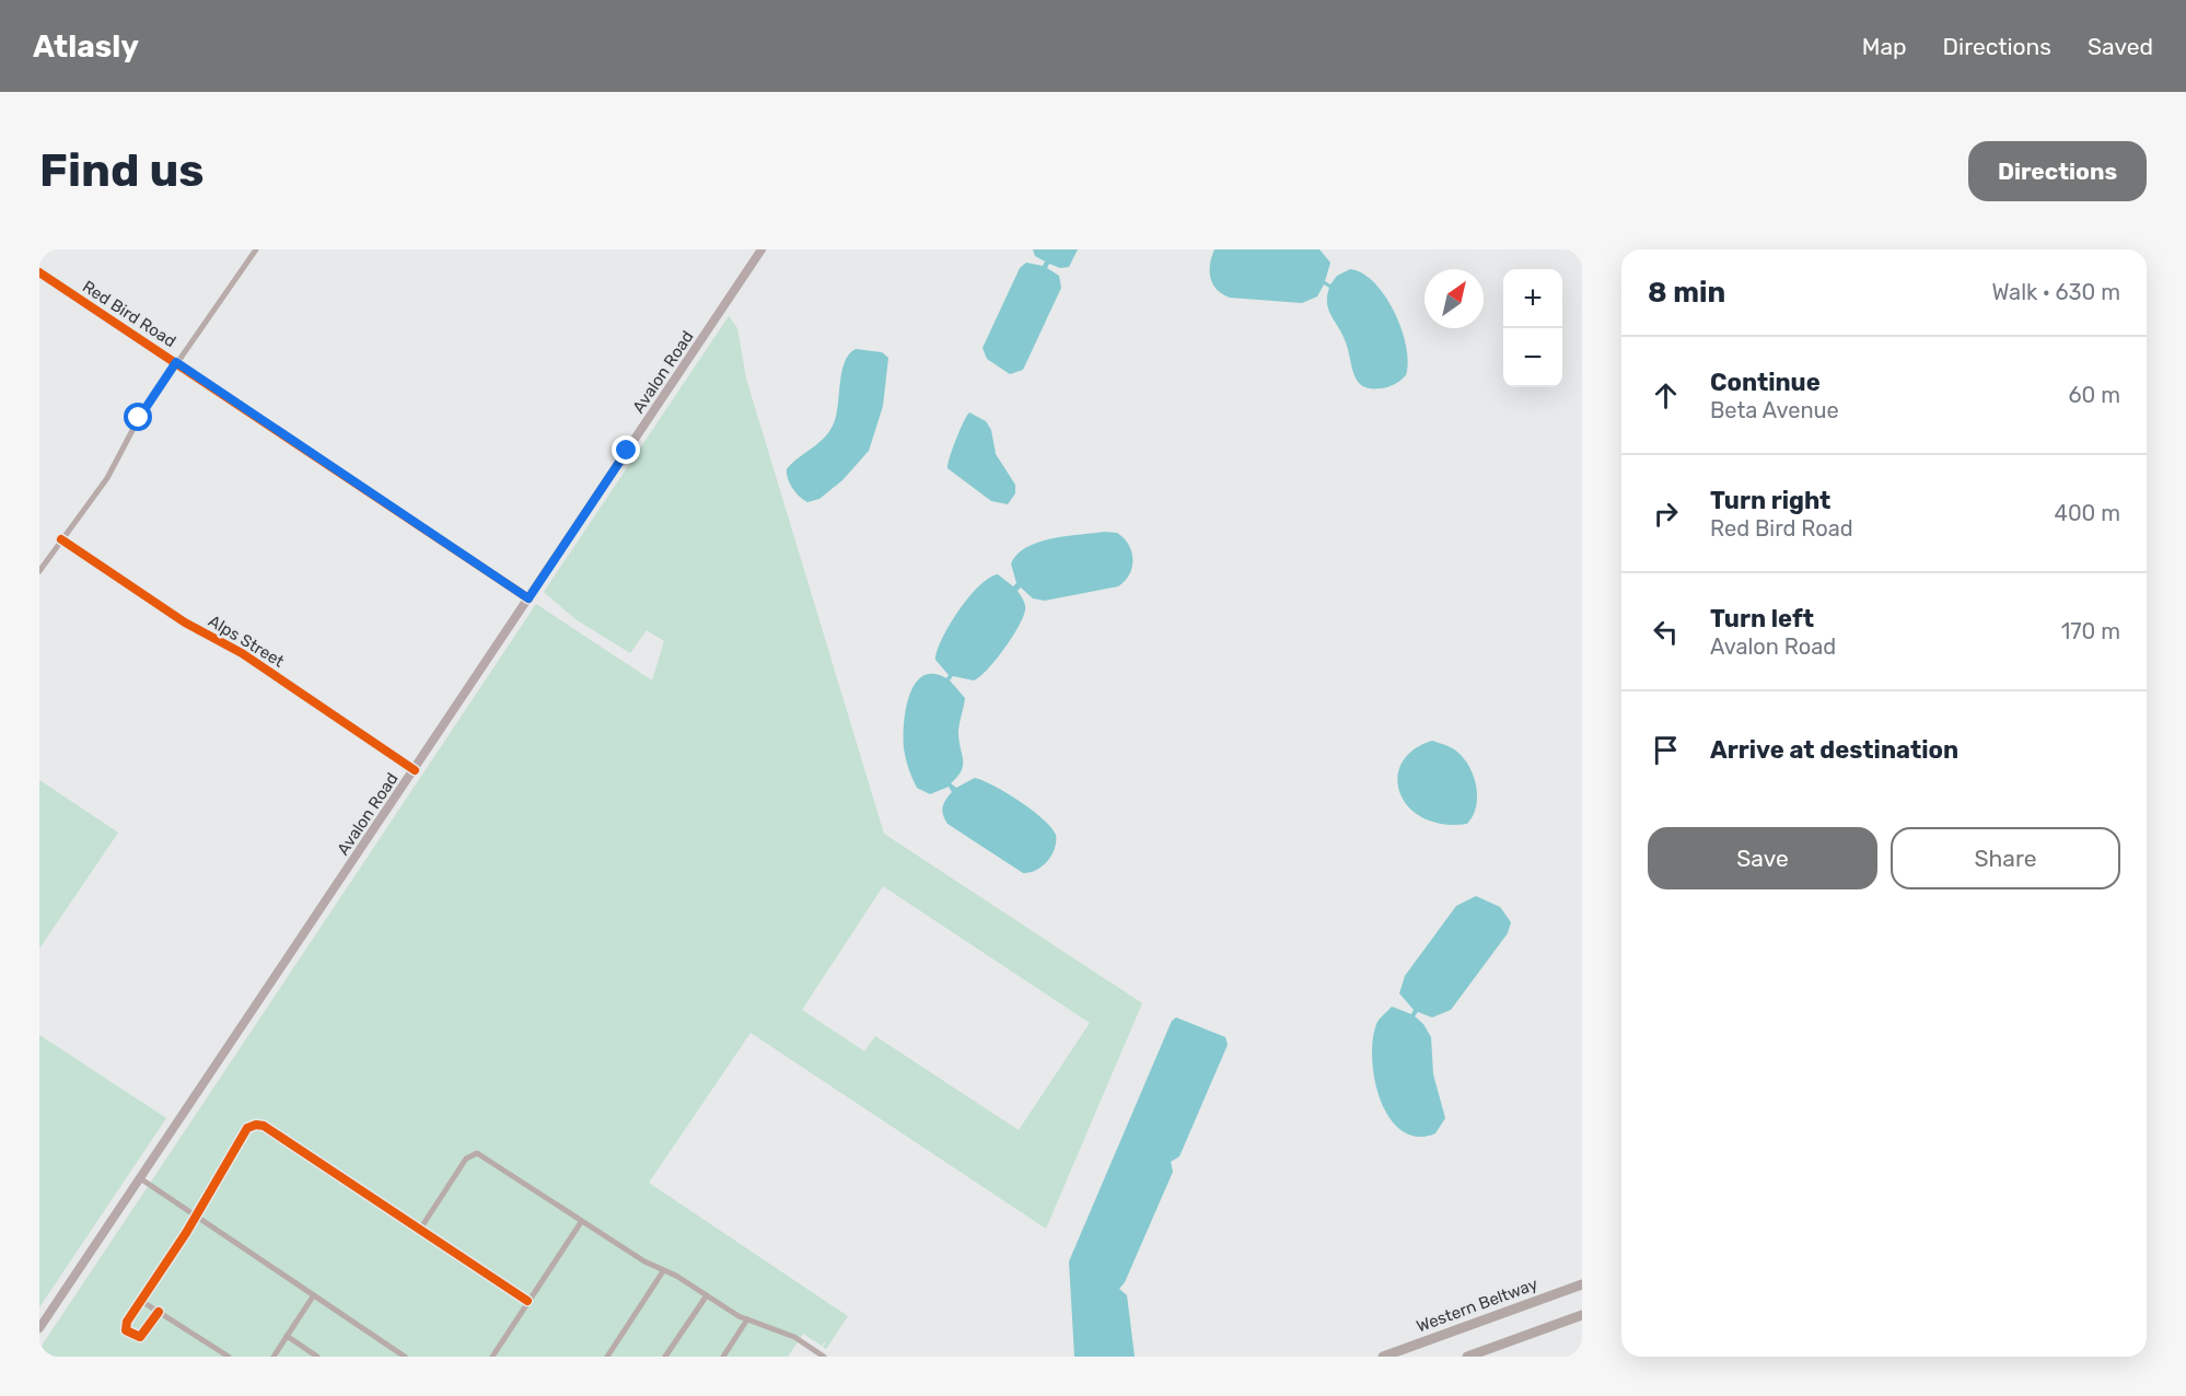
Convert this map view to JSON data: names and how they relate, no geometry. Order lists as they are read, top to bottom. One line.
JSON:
{"streets":{"highway":["Western Beltway"],"main road":["Avalon Road"],"street":["Red Bird Road","Alps Street"]},"crossings":[["Red Bird Road","Avalon Road"],["Avalon Road","Alps Street"]],"north":"top right","page":{"header":"Atlasly","nav":["Map","Directions","Saved"],"buttons":["Directions",["Save","Share"]],"title":"Find us","heading":["8 min","Walk · 630 m"],"map_buttons":["+","−"],"list":[["Continue","Beta Avenue","60 m"],["Turn right","Red Bird Road","400 m"],["Turn left","Avalon Road","170 m"],"Arrive at destination"]}}
